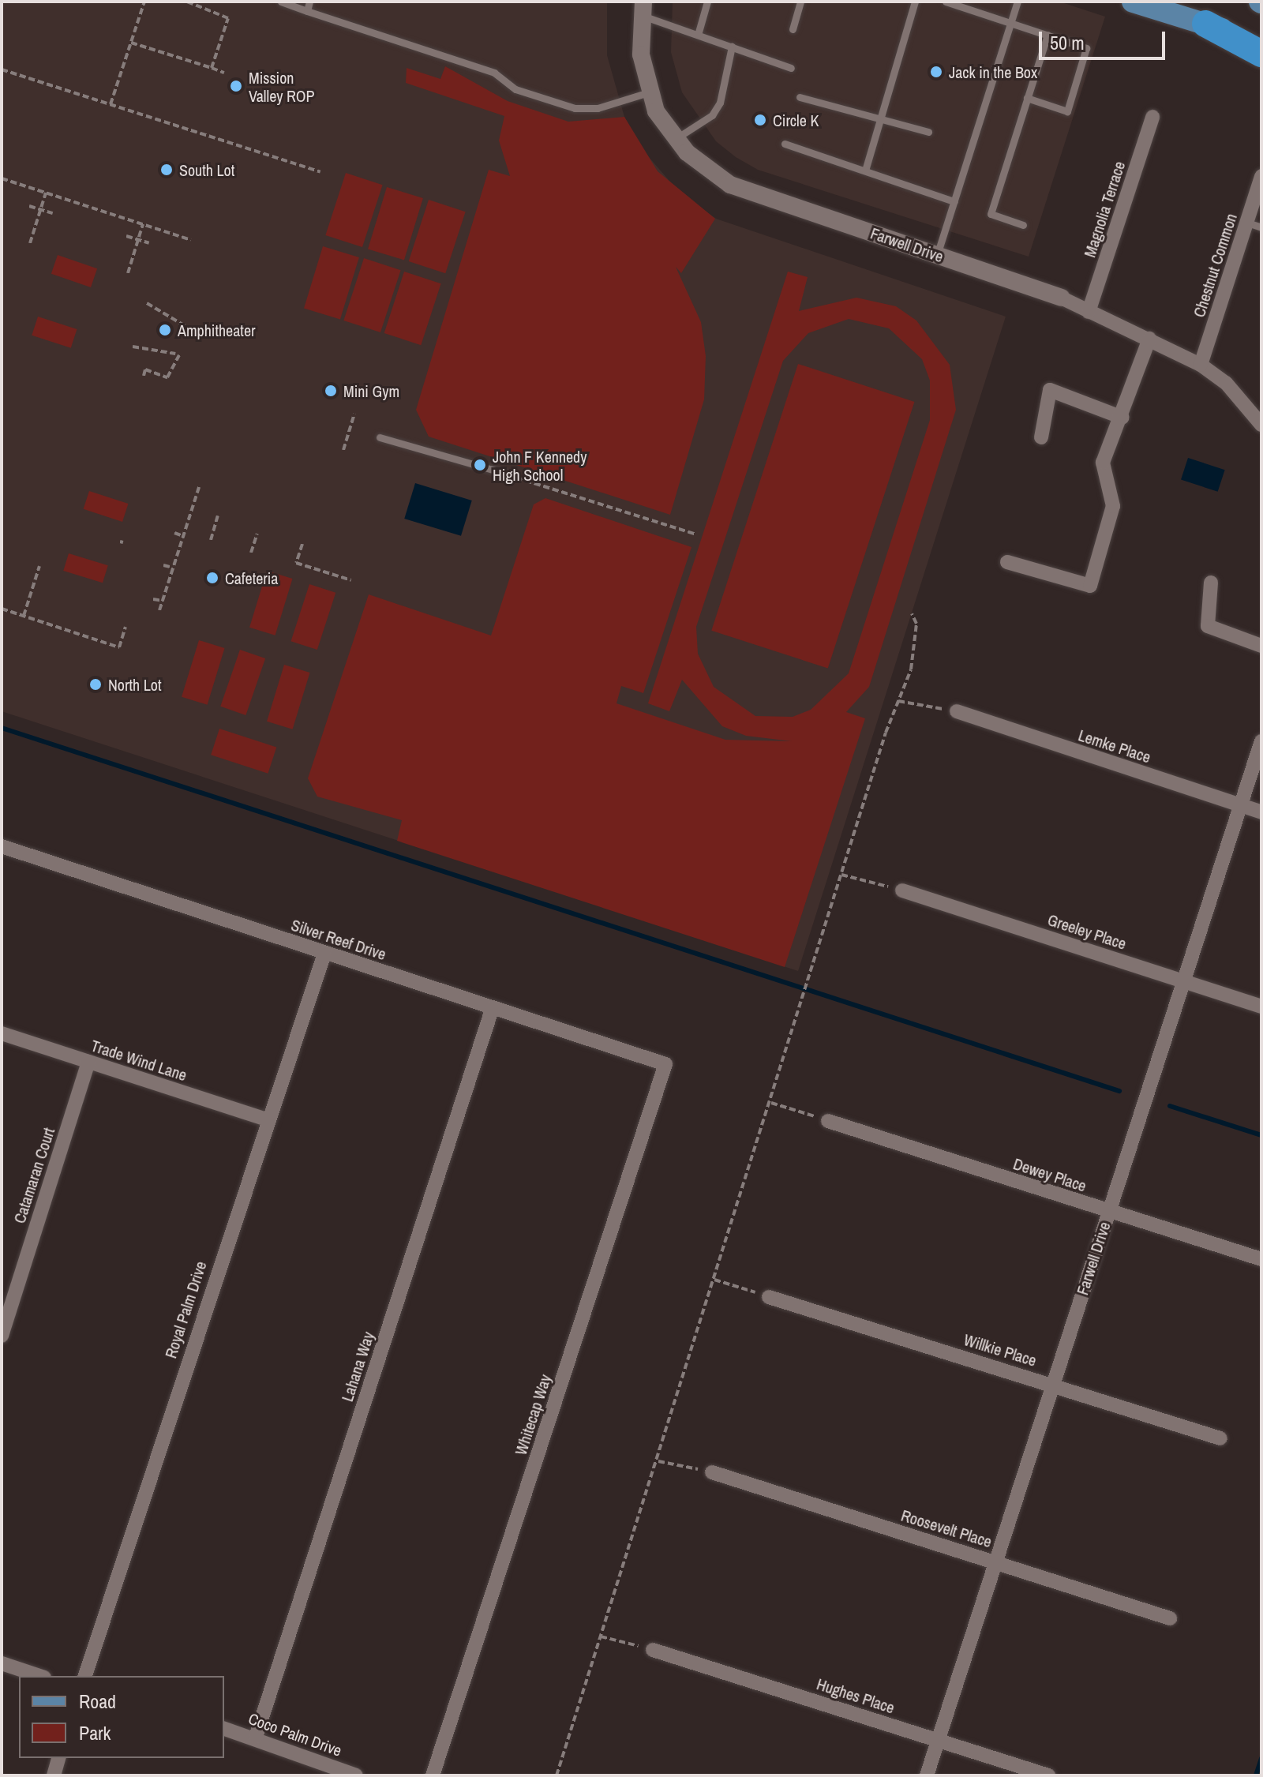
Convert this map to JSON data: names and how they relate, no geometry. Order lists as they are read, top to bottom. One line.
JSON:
{"streets":{"street":["Magnolia Terrace","Farwell Drive","Chestnut Common","Lemke Place","Greeley Place","Silver Reef Drive","Trade Wind Lane","Dewey Place","Catamaran Court","Royal Palm Drive","Willkie Place","Lahana Way","Whitecap Way","Roosevelt Place","Hughes Place","Coco Palm Drive"]},"crossings":[["Magnolia Terrace","Farwell Drive"],["Farwell Drive","Chestnut Common"],["Farwell Drive","Lemke Place"],["Farwell Drive","Greeley Place"],["Farwell Drive","Dewey Place"],["Farwell Drive","Willkie Place"],["Farwell Drive","Roosevelt Place"],["Farwell Drive","Hughes Place"],["Silver Reef Drive","Royal Palm Drive"],["Silver Reef Drive","Lahana Way"],["Silver Reef Drive","Whitecap Way"],["Trade Wind Lane","Catamaran Court"],["Trade Wind Lane","Royal Palm Drive"],["Lahana Way","Coco Palm Drive"]],"places":["Jack in the Box","Mission Valley ROP","Circle K","South Lot","Amphitheater","Mini Gym","John F Kennedy High School","Cafeteria","North Lot"],"legend":["Road","Park"],"scale_bar":"50 m"}
